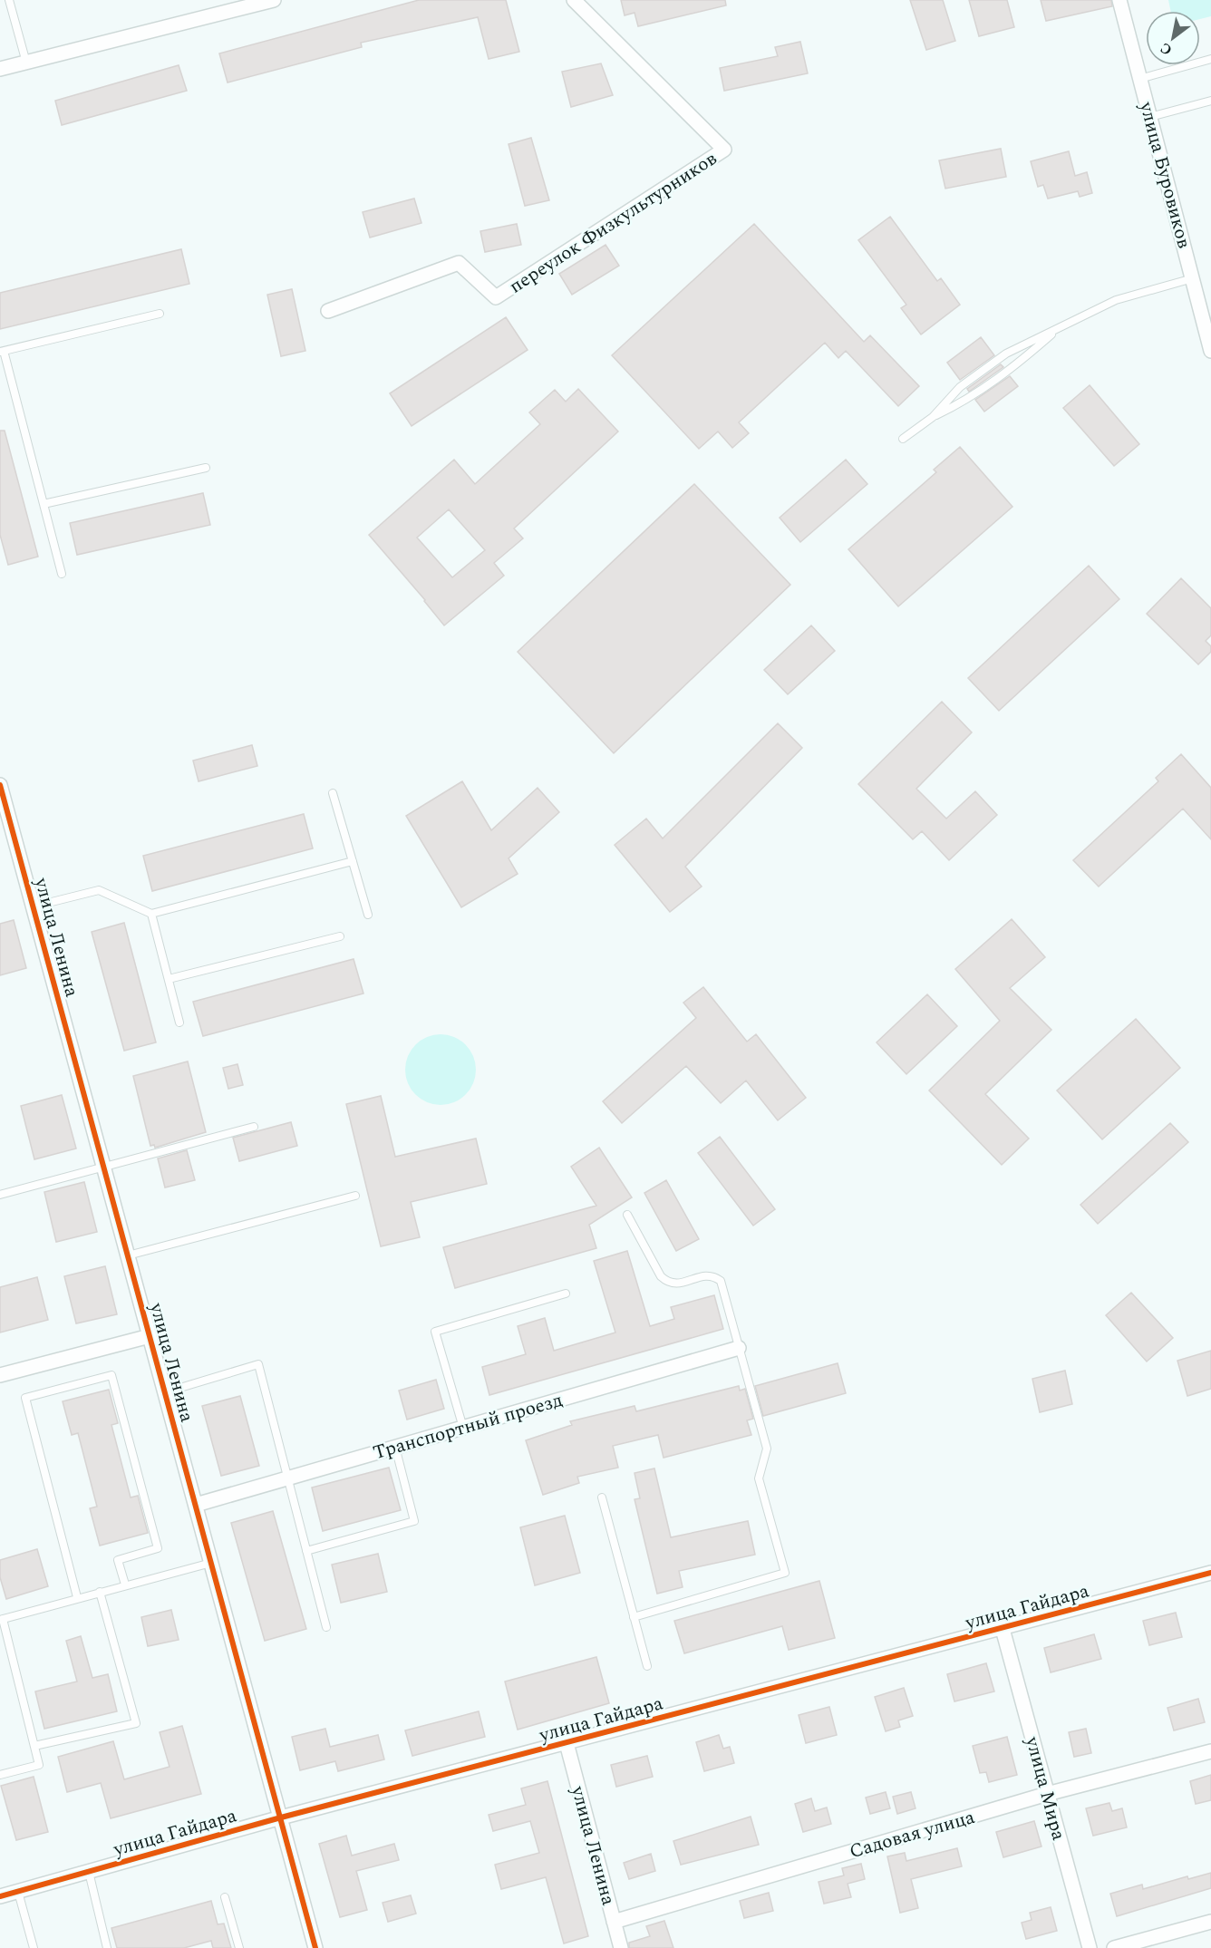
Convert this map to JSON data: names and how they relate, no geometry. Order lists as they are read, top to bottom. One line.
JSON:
{"streets":{"street":["улица Буровиков","переулок Физкультурников","улица Ленина","Транспортный проезд","улица Гайдара","улица Мира","Садовая улица"]},"crossings":[["улица Ленина","Транспортный проезд"],["улица Ленина","улица Гайдара"],["улица Ленина","Садовая улица"],["улица Гайдара","улица Мира"],["улица Мира","Садовая улица"]],"north":"bottom left"}
